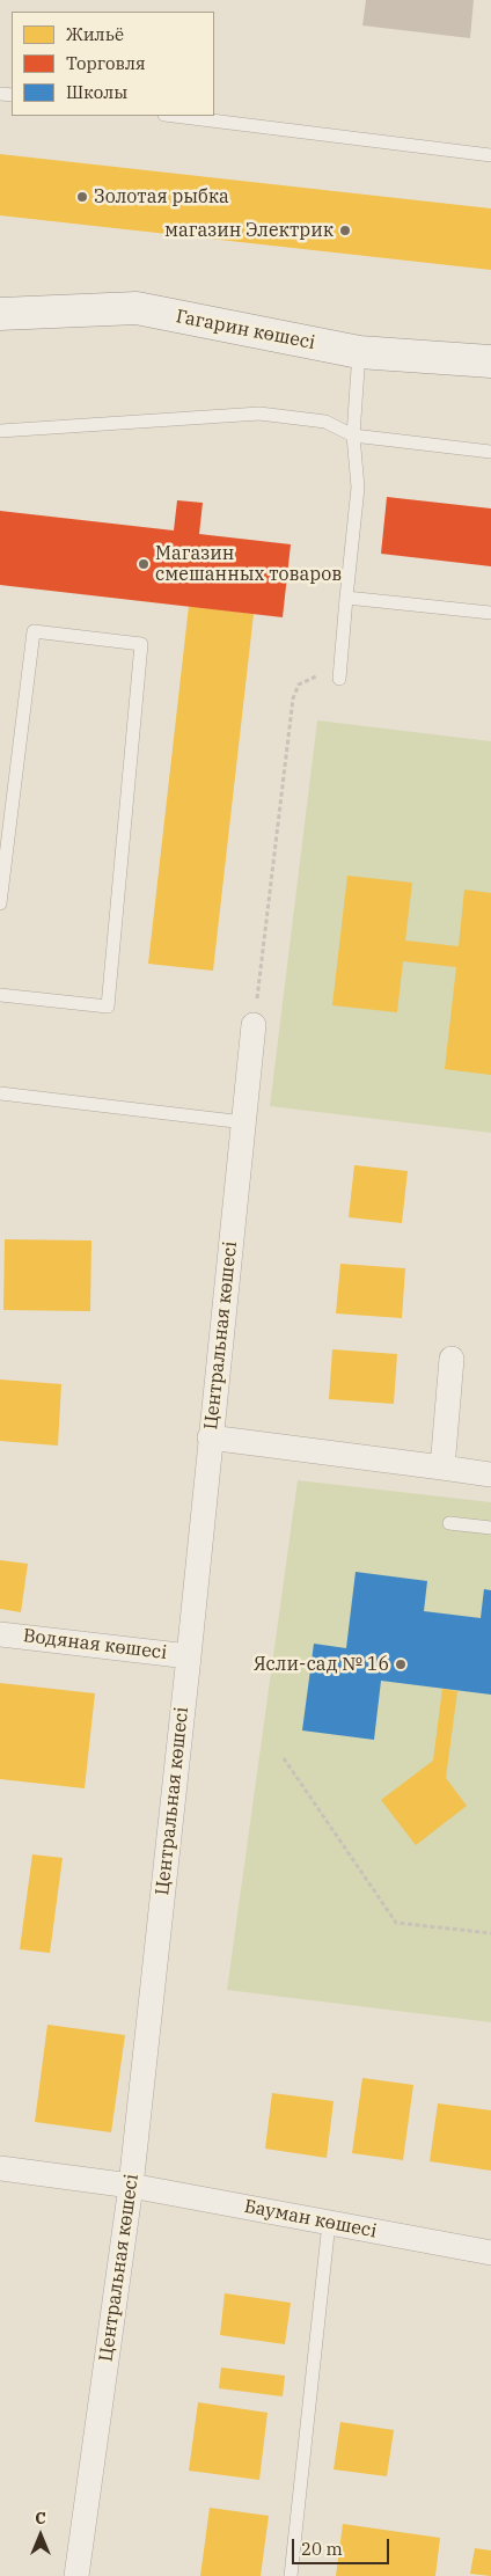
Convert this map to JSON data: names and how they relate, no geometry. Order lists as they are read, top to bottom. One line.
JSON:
{"streets":{"street":["Гагарин көшесі","Центральная көшесі","Водяная көшесі","Бауман көшесі"]},"crossings":[["Центральная көшесі","Водяная көшесі"],["Центральная көшесі","Бауман көшесі"]],"places":["Золотая рыбка","магазин Электрик","Магазин смешанных товаров","Ясли-сад № 16"],"legend":["Жильё","Торговля","Школы"],"scale_bar":"20 m","north":"top"}
